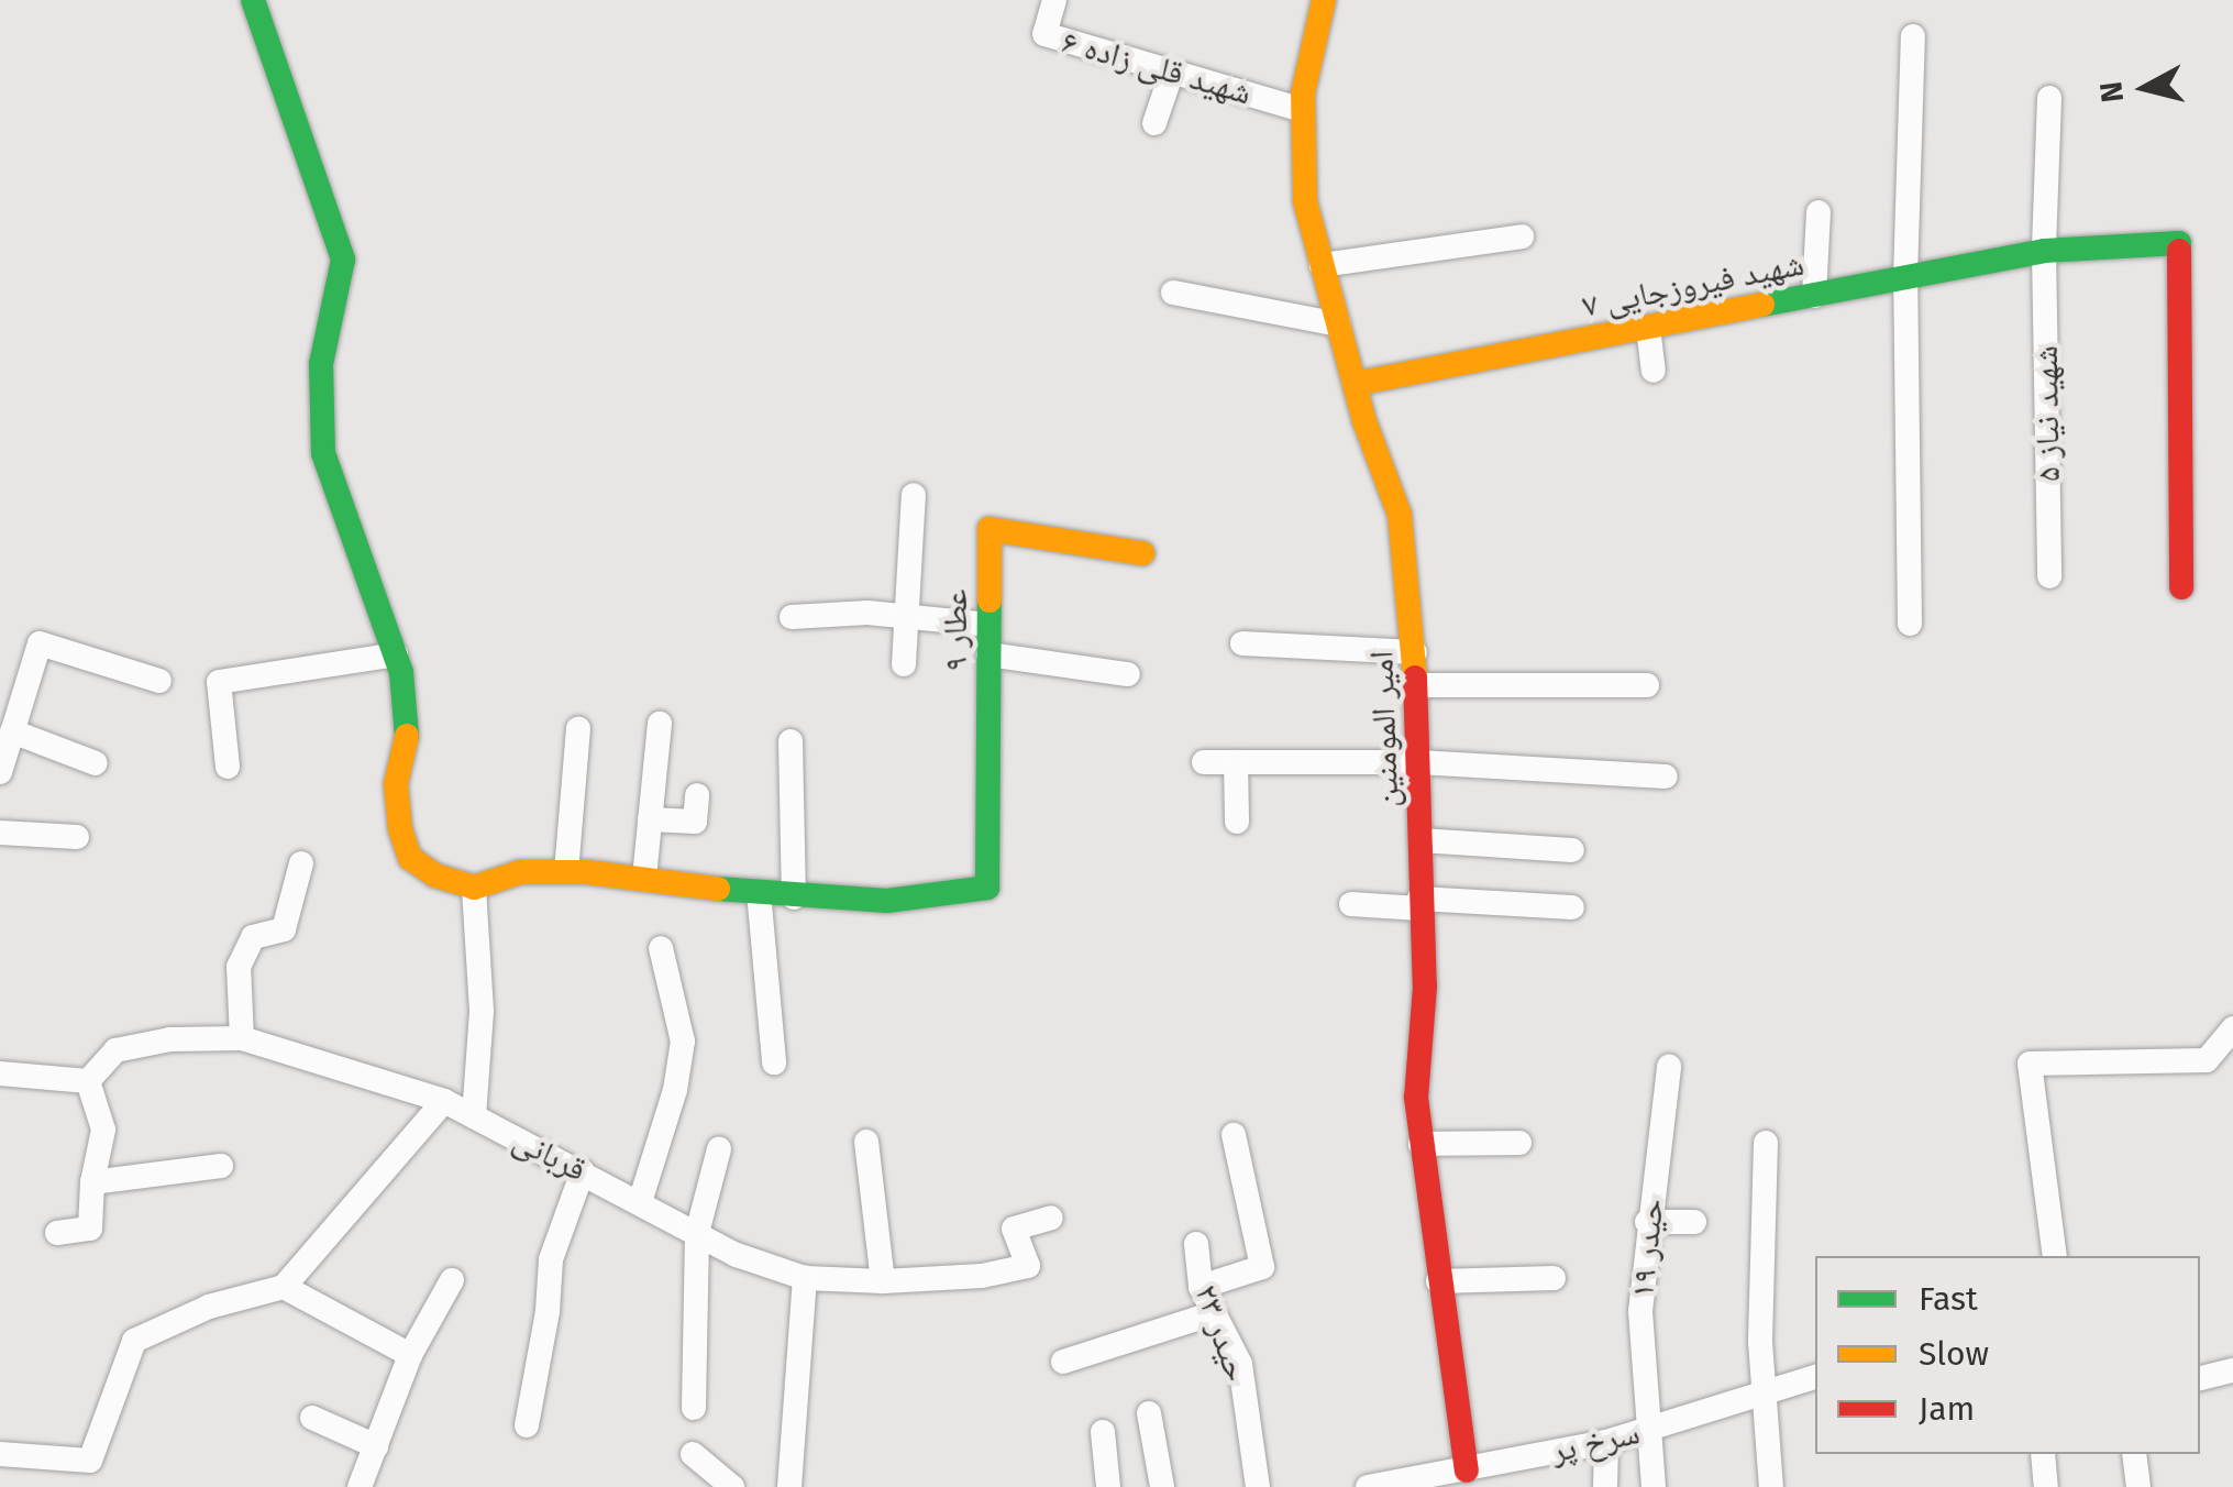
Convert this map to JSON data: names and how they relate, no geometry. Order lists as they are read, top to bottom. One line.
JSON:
{"streets":{"street":["شهید قلی زاده ۶","شهید فیروزجایی ۷","شهید نیاز ۵","عطار ۹","امیر المومنین","قربانی","حیدر ۱۹","حیدر ۲۳","سرخ پر"]},"crossings":[["شهید قلی زاده ۶","امیر المومنین"],["شهید فیروزجایی ۷","شهید نیاز ۵"],["شهید فیروزجایی ۷","امیر المومنین"],["امیر المومنین","سرخ پر"],["حیدر ۱۹","سرخ پر"]],"legend":["Fast","Slow","Jam"],"north":"left"}
